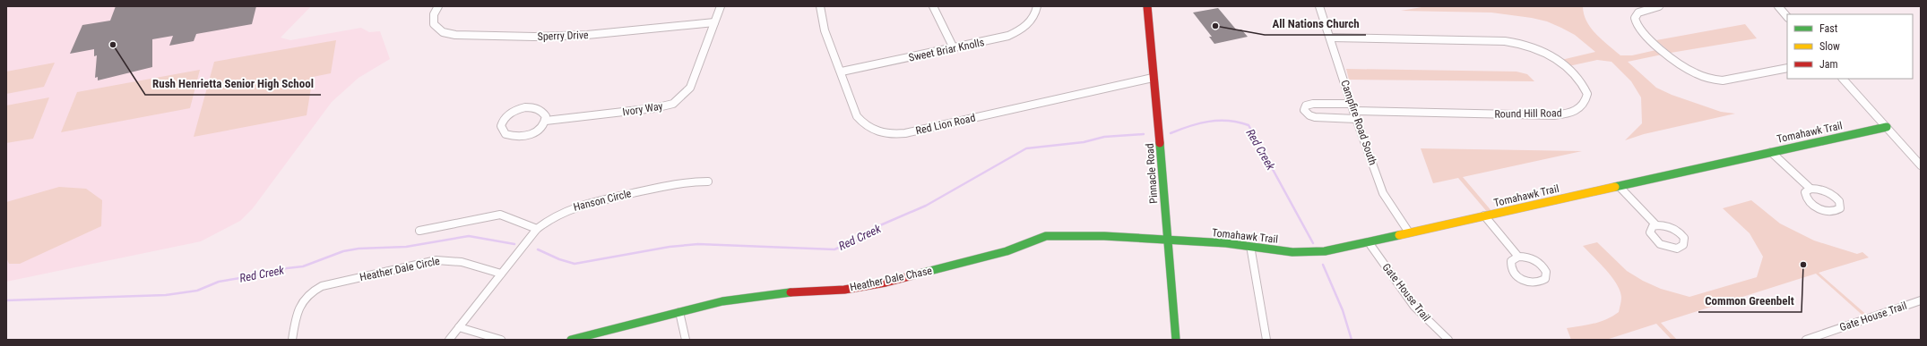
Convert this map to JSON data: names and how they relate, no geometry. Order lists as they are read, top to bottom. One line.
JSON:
{"streets":{"street":["Sperry Drive","Sweet Briar Knolls","Ivory Way","Round Hill Road","Campfire Road South","Red Lion Road","Tomahawk Trail","Pinnacle Road","Hanson Circle","Heather Dale Circle","Heather Dale Chase","Gate House Trail"]},"crossings":[["Sperry Drive","Ivory Way"],["Sweet Briar Knolls","Red Lion Road"],["Round Hill Road","Campfire Road South"],["Campfire Road South","Tomahawk Trail"],["Red Lion Road","Pinnacle Road"],["Tomahawk Trail","Pinnacle Road"],["Tomahawk Trail","Heather Dale Chase"],["Tomahawk Trail","Gate House Trail"],["Pinnacle Road","Heather Dale Chase"],["Hanson Circle","Heather Dale Circle"]],"water":["Red Creek"],"places":["All Nations Church","Rush Henrietta Senior High School","Common Greenbelt"],"legend":["Fast","Slow","Jam"]}
